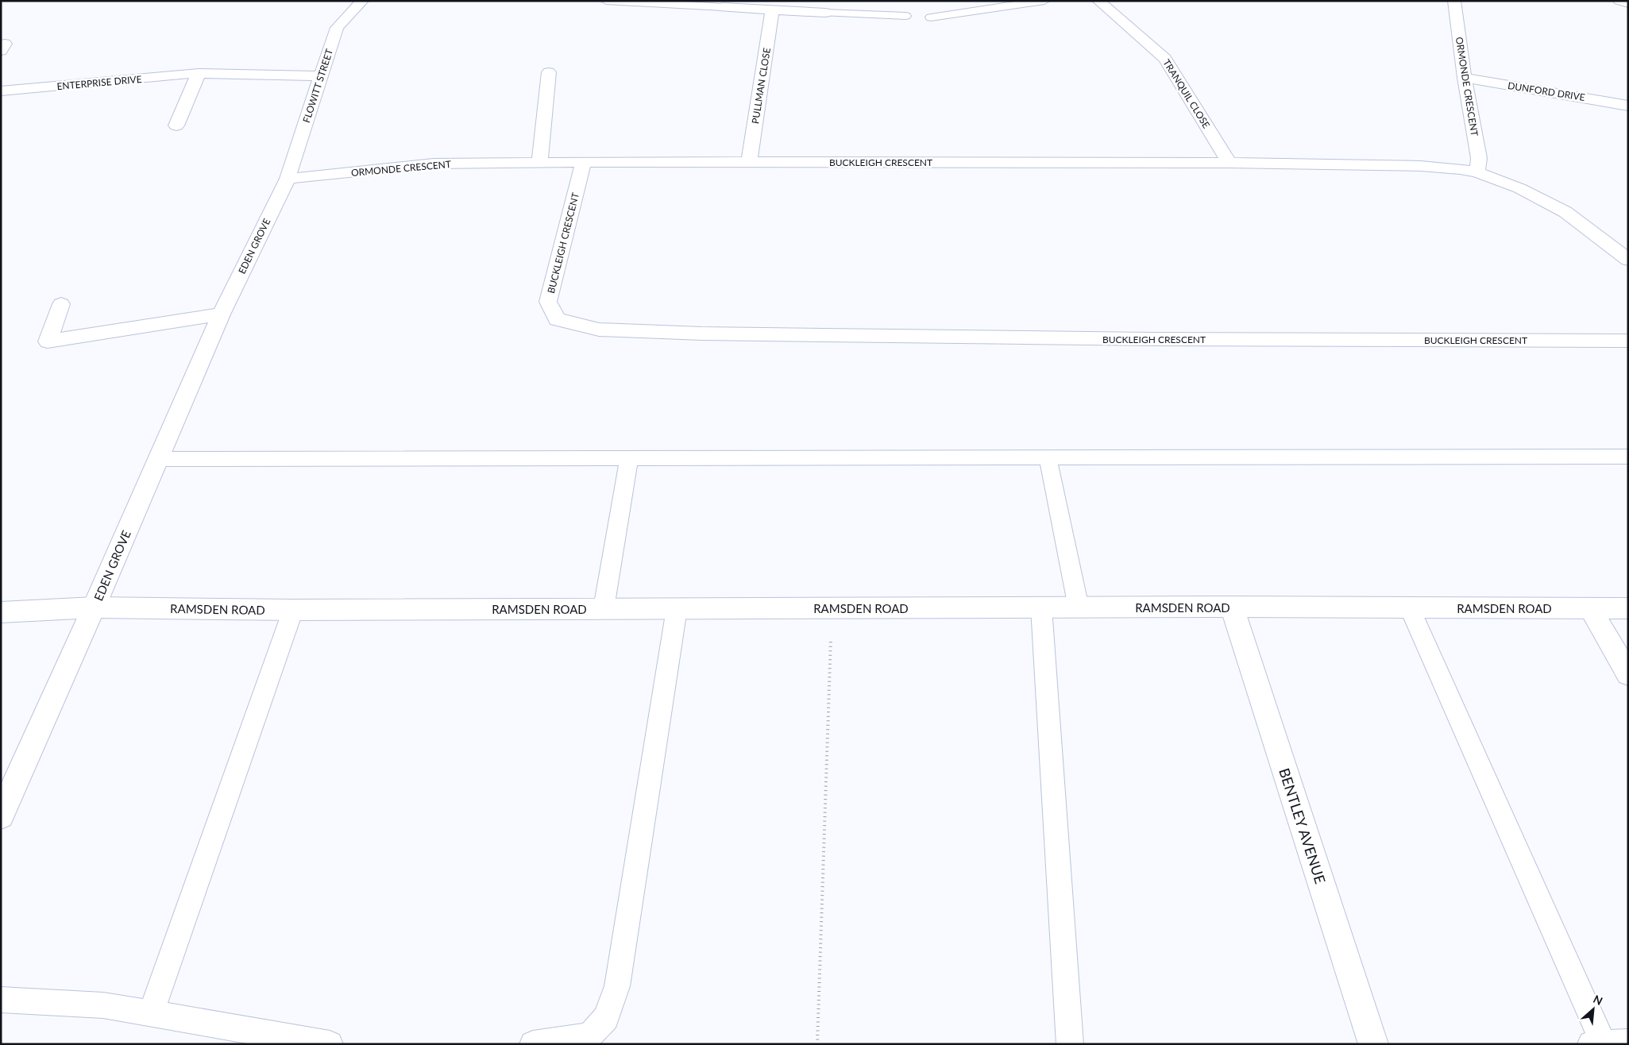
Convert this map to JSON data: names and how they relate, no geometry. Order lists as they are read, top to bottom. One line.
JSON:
{"streets":{"street":["ENTERPRISE DRIVE","FLOWITT STREET","PULLMAN CLOSE","ORMONDE CRESCENT","DUNFORD DRIVE","TRANQUIL CLOSE","BUCKLEIGH CRESCENT","EDEN GROVE","RAMSDEN ROAD","BENTLEY AVENUE"]},"crossings":[["ENTERPRISE DRIVE","FLOWITT STREET"],["FLOWITT STREET","ORMONDE CRESCENT"],["FLOWITT STREET","EDEN GROVE"],["PULLMAN CLOSE","BUCKLEIGH CRESCENT"],["ORMONDE CRESCENT","DUNFORD DRIVE"],["ORMONDE CRESCENT","BUCKLEIGH CRESCENT"],["ORMONDE CRESCENT","EDEN GROVE"],["TRANQUIL CLOSE","BUCKLEIGH CRESCENT"],["EDEN GROVE","RAMSDEN ROAD"],["RAMSDEN ROAD","BENTLEY AVENUE"]],"north":"top right"}
